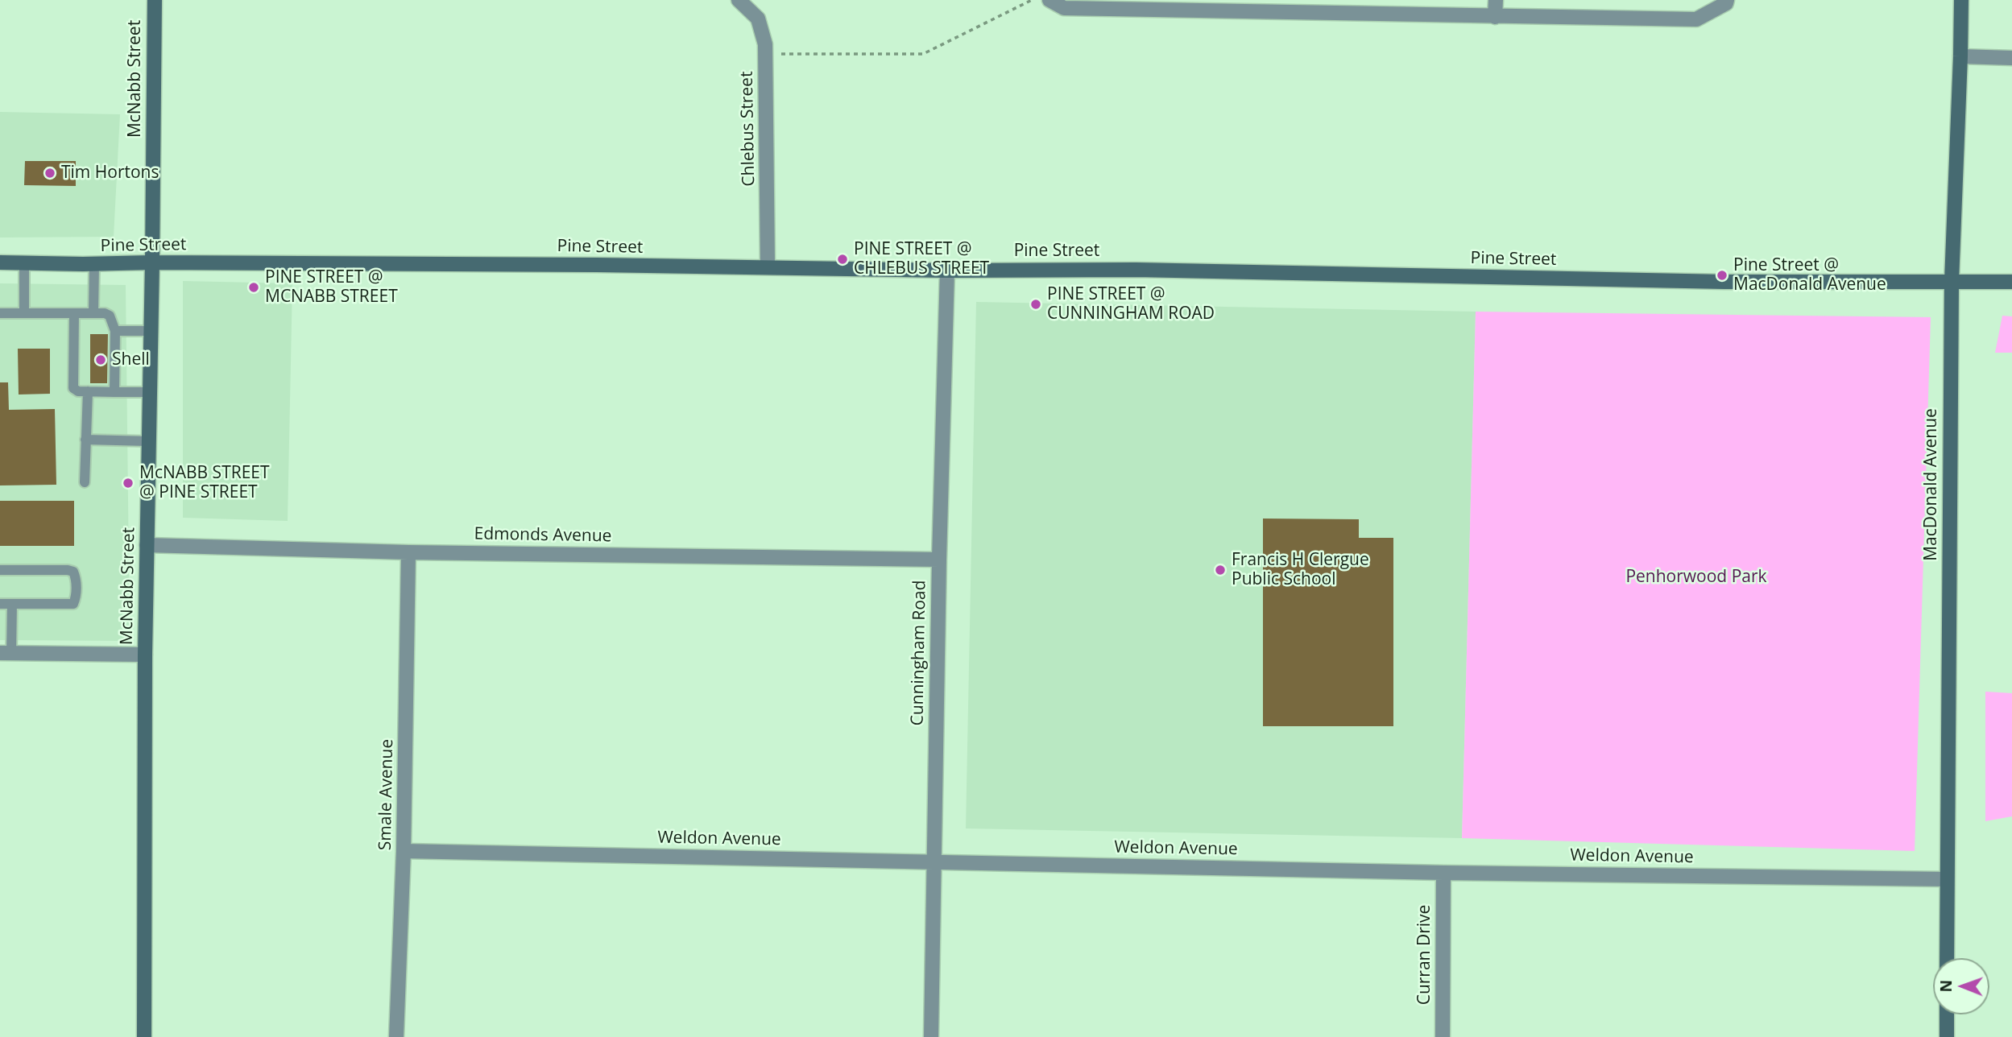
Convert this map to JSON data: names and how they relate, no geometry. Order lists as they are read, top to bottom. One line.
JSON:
{"streets":{"street":["McNabb Street","Chlebus Street","Pine Street","MacDonald Avenue","Edmonds Avenue","Cunningham Road","Smale Avenue","Weldon Avenue","Curran Drive"]},"crossings":[["McNabb Street","Pine Street"],["McNabb Street","Edmonds Avenue"],["Chlebus Street","Pine Street"],["Pine Street","MacDonald Avenue"],["Pine Street","Cunningham Road"],["MacDonald Avenue","Weldon Avenue"],["Edmonds Avenue","Cunningham Road"],["Edmonds Avenue","Smale Avenue"],["Cunningham Road","Weldon Avenue"],["Smale Avenue","Weldon Avenue"],["Weldon Avenue","Curran Drive"]],"parks":["Penhorwood Park"],"places":["Tim Hortons","PINE STREET @ CHLEBUS STREET","Pine Street @ MacDonald Avenue","PINE STREET @ MCNABB STREET","PINE STREET @ CUNNINGHAM ROAD","Shell","McNABB STREET @ PINE STREET","Francis H Clergue Public School"],"north":"left"}
